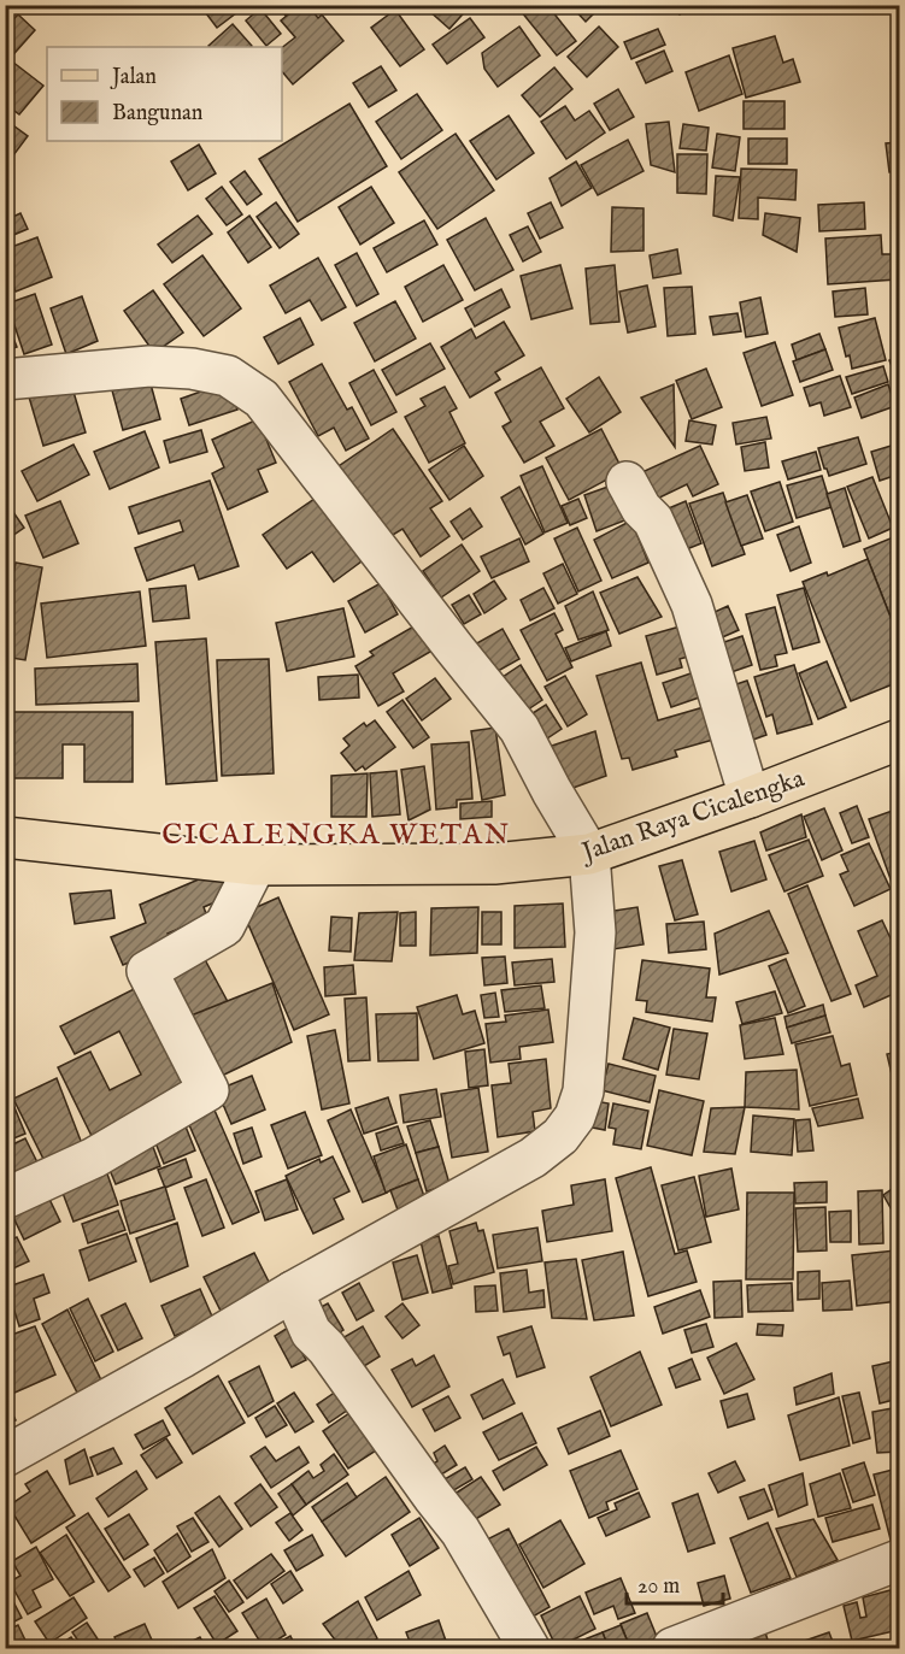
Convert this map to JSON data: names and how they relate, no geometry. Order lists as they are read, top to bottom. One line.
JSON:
{"streets":{"main road":["Jalan Raya Cicalengka"]},"districts":["CICALENGKA WETAN"],"legend":["Jalan","Bangunan"],"scale_bar":"20 m"}
